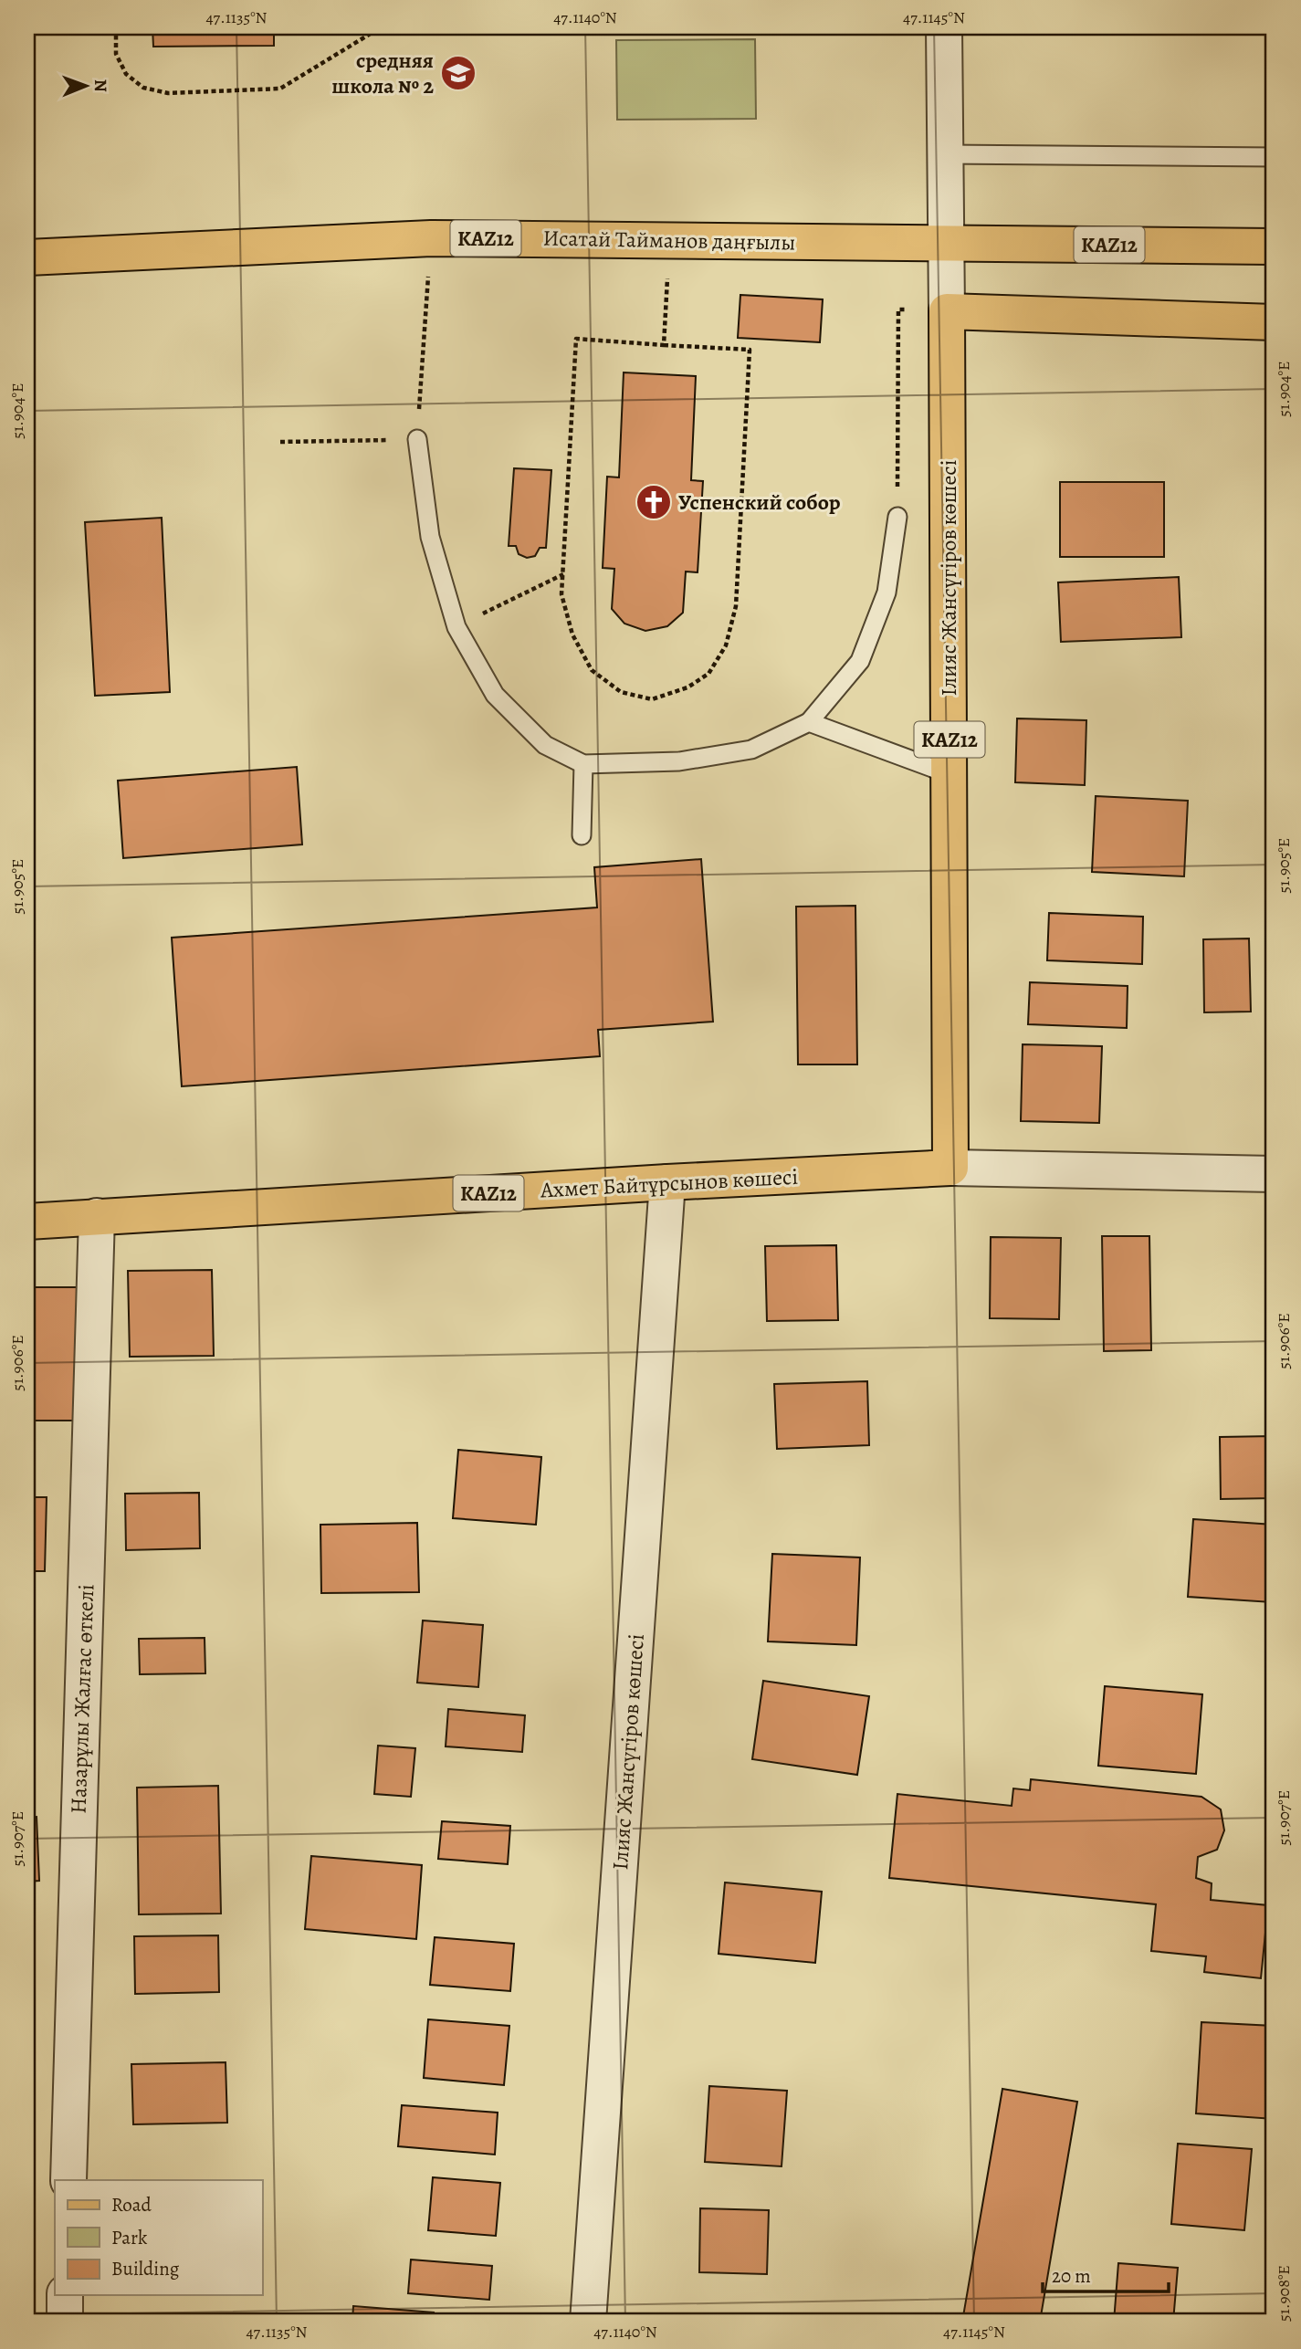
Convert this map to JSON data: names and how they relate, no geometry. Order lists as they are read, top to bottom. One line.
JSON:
{"streets":{"main road":["KAZ12","Исатай Тайманов даңғылы","Ілияс Жансүгіров көшесі","Ахмет Байтұрсынов көшесі"],"street":["Назарұлы Жалғас өткелі"]},"crossings":[["Исатай Тайманов даңғылы","Ілияс Жансүгіров көшесі"],["Ілияс Жансүгіров көшесі","Ахмет Байтұрсынов көшесі"],["Ахмет Байтұрсынов көшесі","Назарұлы Жалғас өткелі"]],"places":{"school or university":["cредняя школа № 2"],"church":["Успенский собор"]},"legend":["Road","Park","Building"],"scale_bar":"20 m","north":"right","coordinates":["47.1135°N","47.1140°N","47.1145°N","51.904°E","51.905°E","51.906°E","51.907°E","51.908°E"]}
